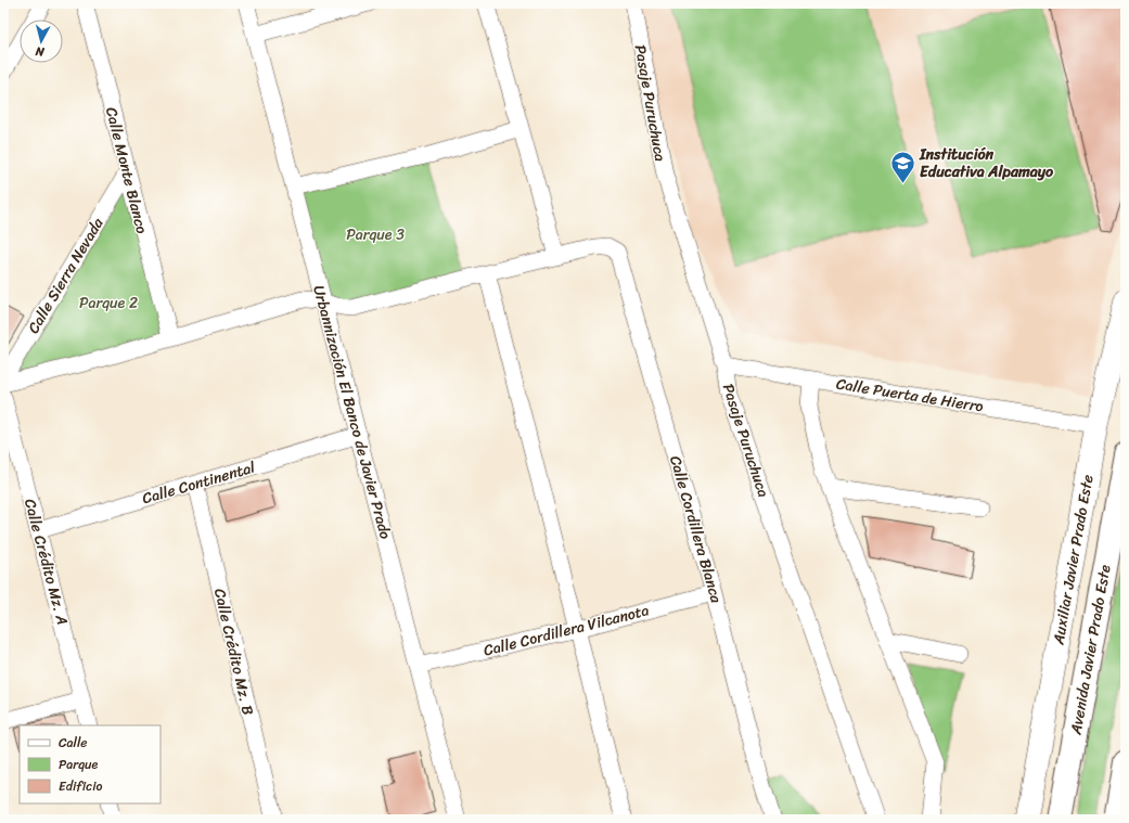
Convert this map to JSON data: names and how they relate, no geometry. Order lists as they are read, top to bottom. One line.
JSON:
{"streets":{"main road":["Avenida Javier Prado Este"],"street":["Pasaje Puruchuca","Calle Monte Blanco","Calle Sierra Nevada","Calle Puerta de Hierro","Urbannización El Banco de Javier Prado","Calle Continental","Calle Cordillera Blanca","Auxiliar Javier Prado Este","Calle Crédito Mz. A","Calle Cordillera Vilcanota","Calle Crédito Mz. B"]},"crossings":[["Pasaje Puruchuca","Calle Puerta de Hierro"],["Calle Monte Blanco","Calle Sierra Nevada"],["Calle Puerta de Hierro","Auxiliar Javier Prado Este"],["Urbannización El Banco de Javier Prado","Calle Continental"],["Urbannización El Banco de Javier Prado","Calle Cordillera Vilcanota"],["Calle Continental","Calle Crédito Mz. A"],["Calle Continental","Calle Crédito Mz. B"],["Calle Cordillera Blanca","Calle Cordillera Vilcanota"]],"parks":["Parque 3","Parque 2"],"places":{"school or university":["Institución Educativa Alpamayo"]},"legend":["Calle","Parque","Edificio"],"north":"bottom"}
